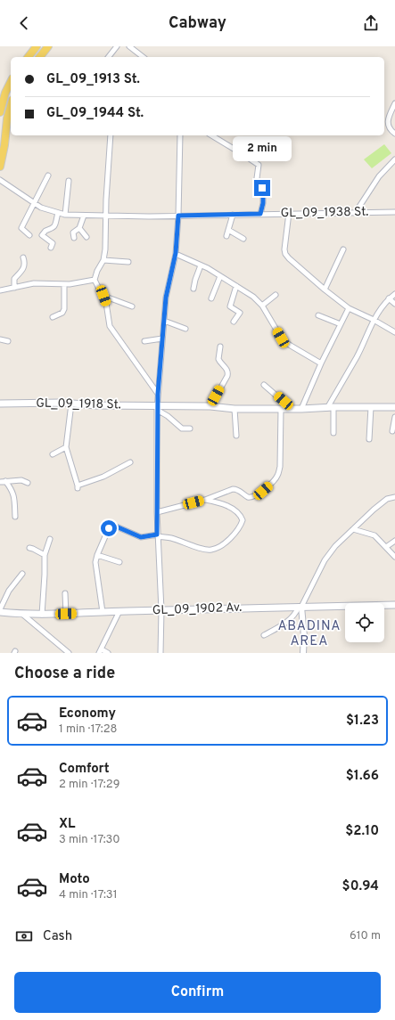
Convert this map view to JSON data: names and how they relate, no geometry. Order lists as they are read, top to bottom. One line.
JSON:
{"streets":{"main road":["GL_09_1918 St.","GL_09_1902 Av."],"street":["GL_09_1938 St."]},"districts":["ABADINA AREA"],"page":{"header":"Cabway","banner":["GL_09_1913 St.","GL_09_1944 St."],"bubble":"2 min","heading":"Choose a ride","list":[{"name":"Economy","note":"1 min · 17:28","value":"$1.23"},{"name":"Comfort","note":"2 min · 17:29","value":"$1.66"},{"name":"XL","note":"3 min · 17:30","value":"$2.10"},{"name":"Moto","note":"4 min · 17:31","value":"$0.94"}],"pay":["Cash","610 m"],"buttons":"Confirm"}}
